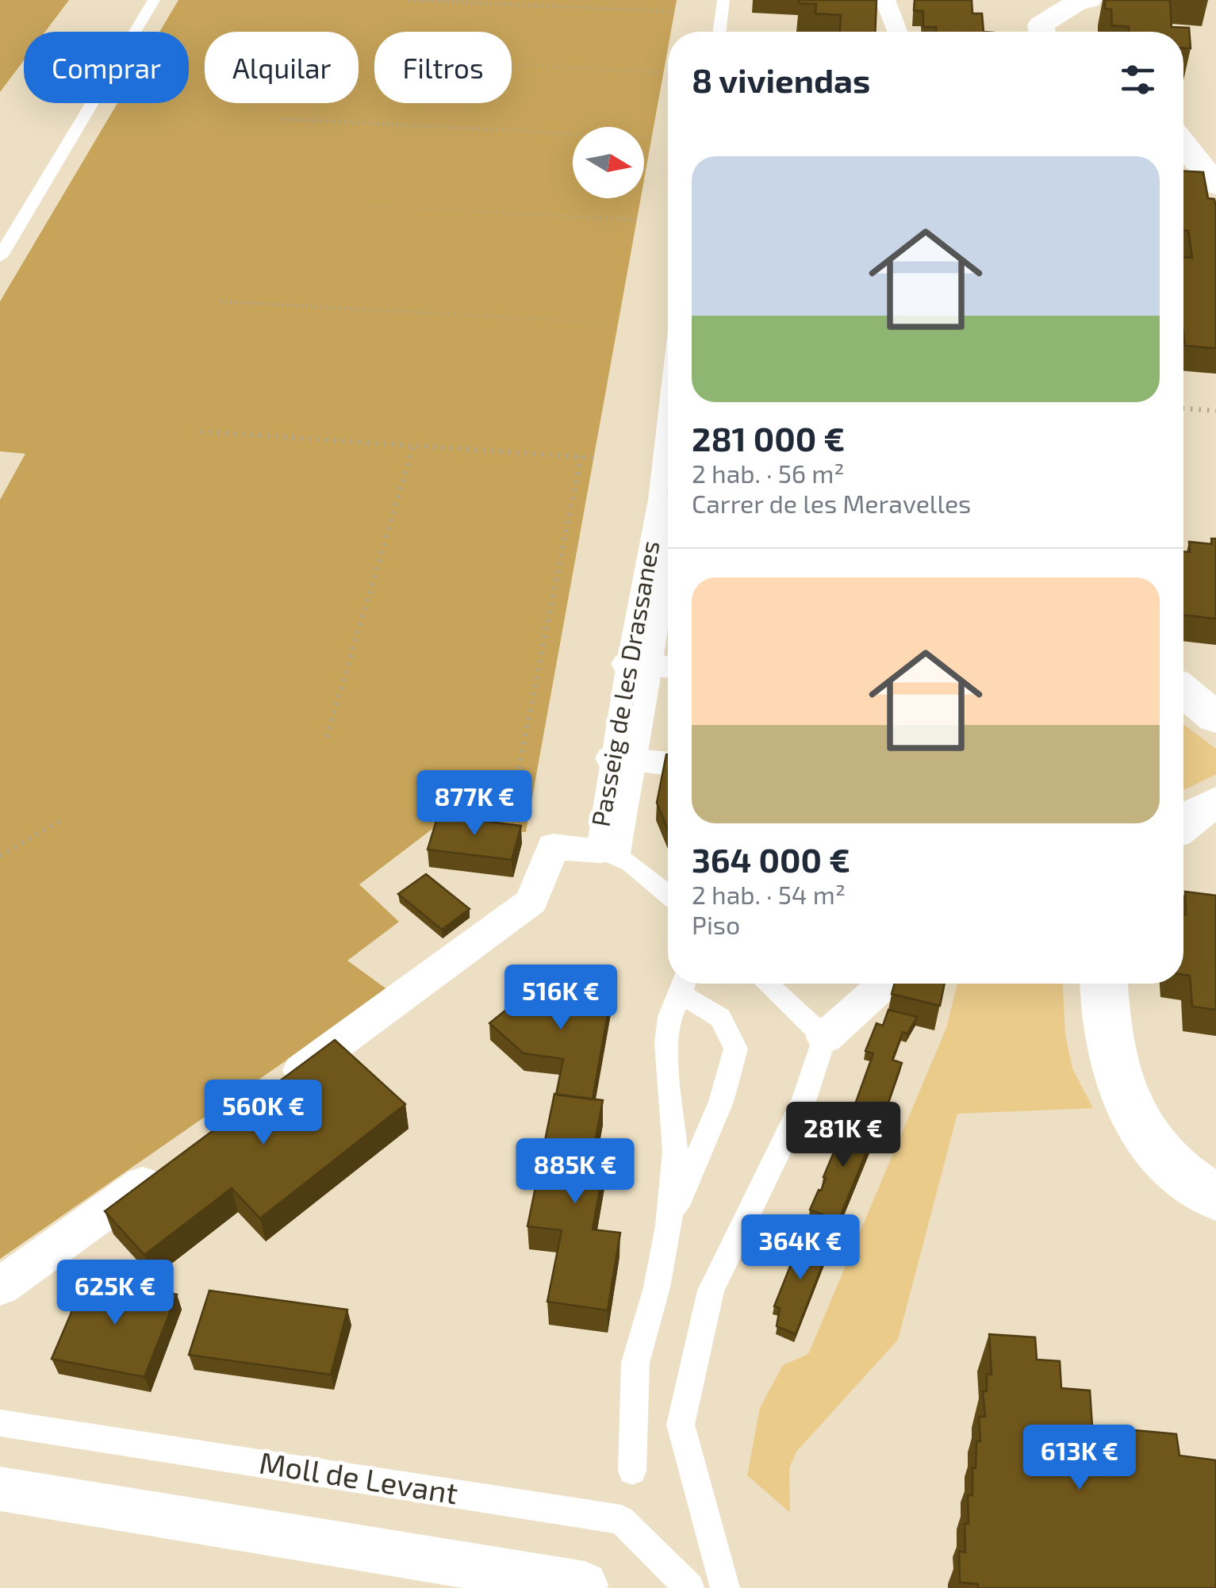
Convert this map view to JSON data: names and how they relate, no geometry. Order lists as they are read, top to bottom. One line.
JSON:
{"streets":{"lane":["Passeig de les Drassanes","Moll de Levant"]},"north":"right","page":{"chip":["Comprar","Alquilar","Filtros"],"heading":"8 viviendas","list":[{"name":"281 000 €","note":"2 hab. · 56 m² · Carrer de les Meravelles"},{"name":"364 000 €","note":"2 hab. · 54 m² · Piso"}],"price":["877K €","516K €","560K €","281K €","885K €","364K €","625K €","613K €"]}}
